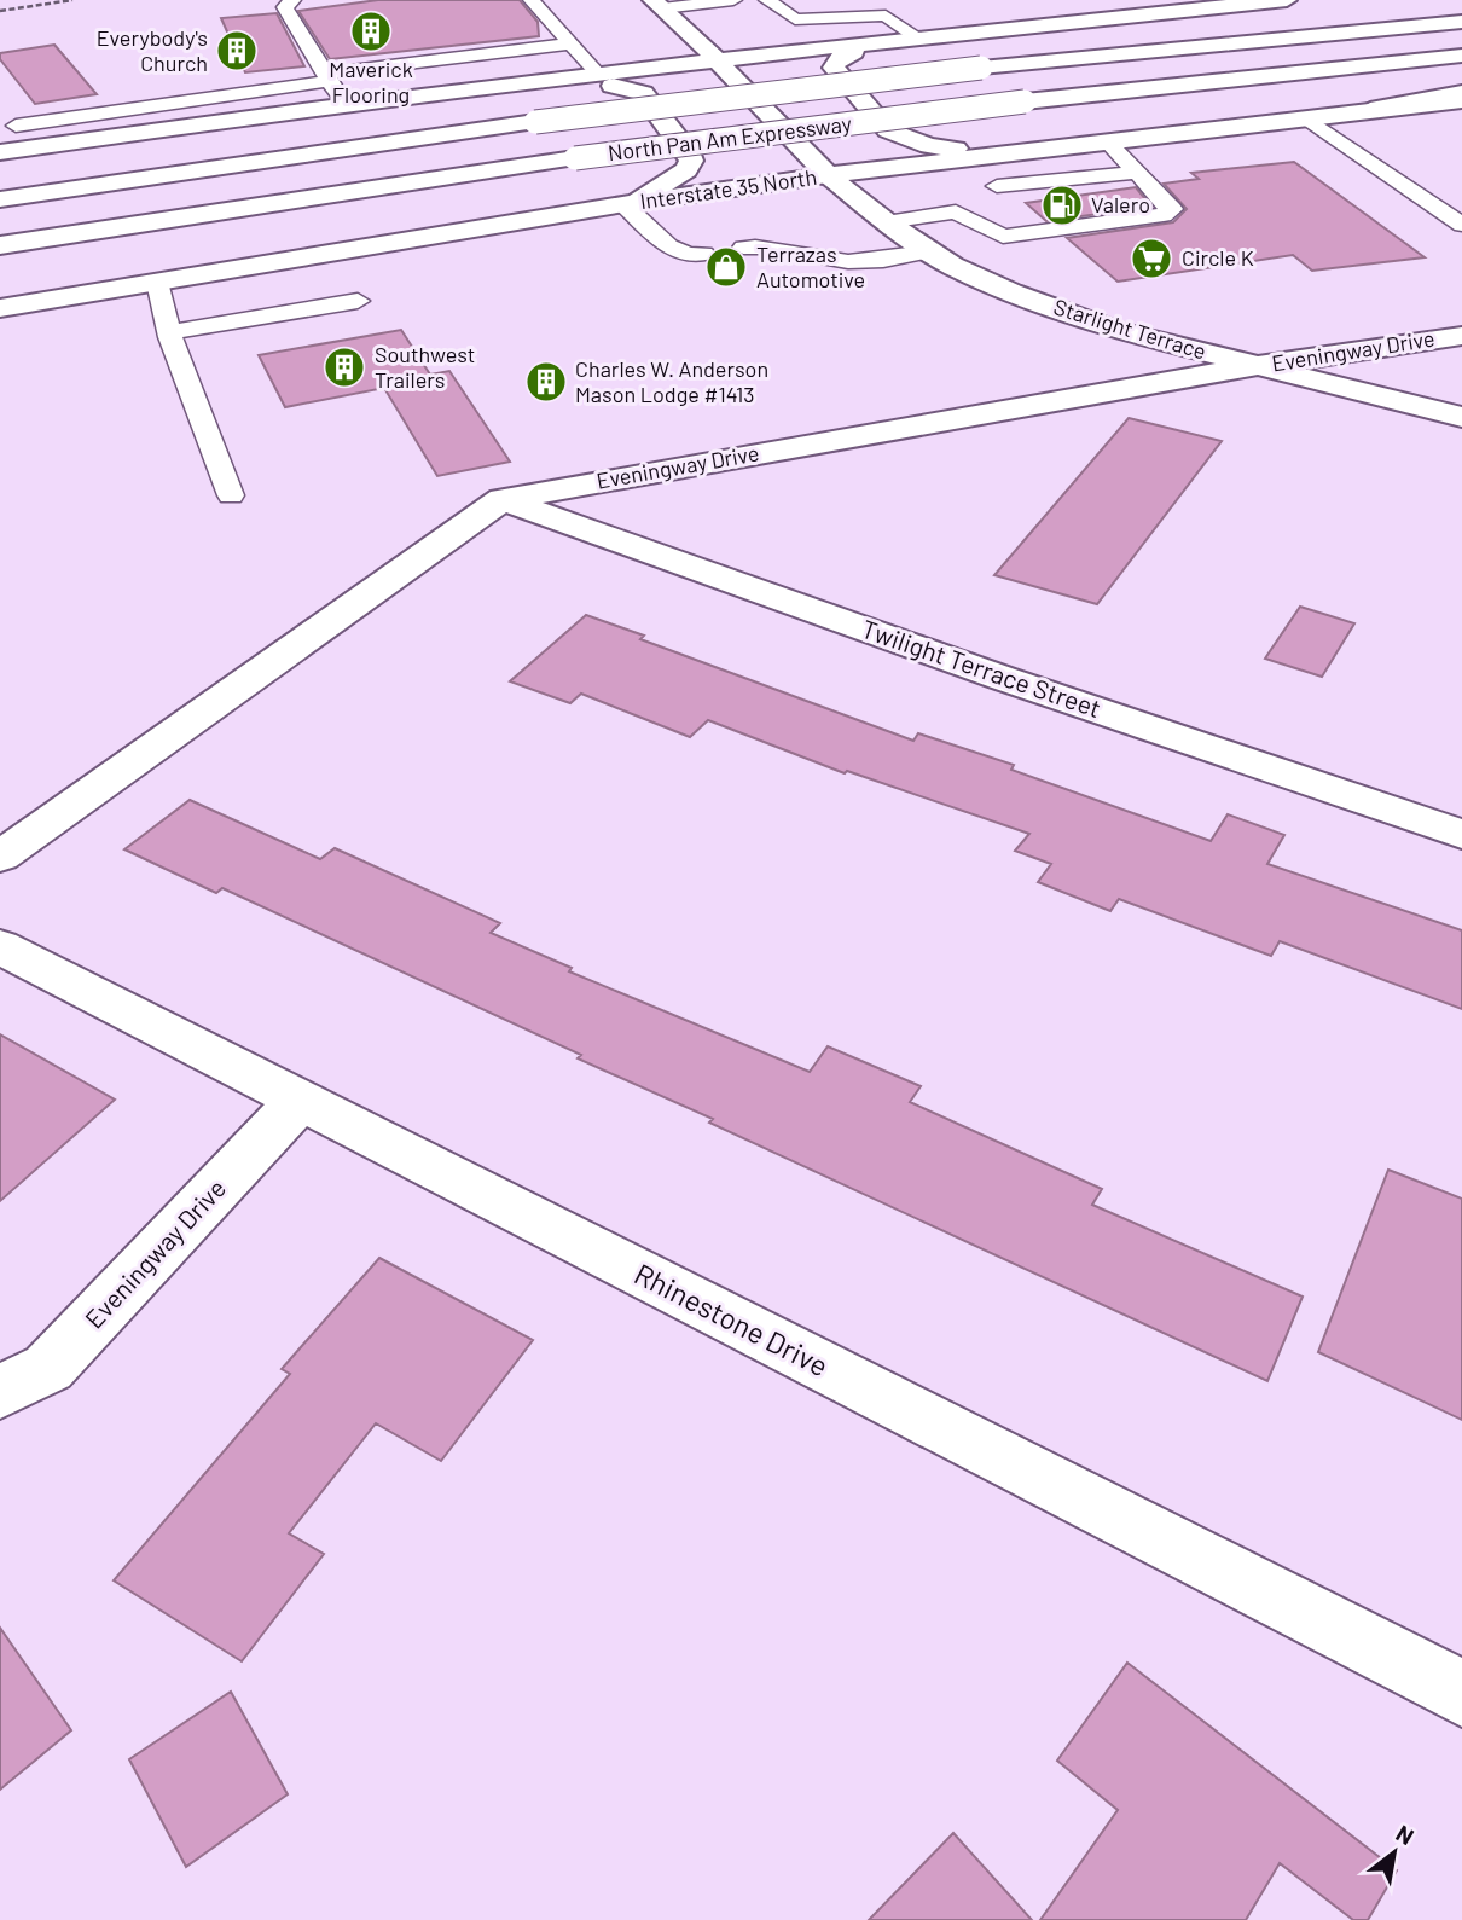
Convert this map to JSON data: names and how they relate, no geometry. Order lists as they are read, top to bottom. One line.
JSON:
{"streets":{"main road":["North Pan Am Expressway","Interstate 35 North","Starlight Terrace","Eveningway Drive","Twilight Terrace Street","Rhinestone Drive"]},"crossings":[["Interstate 35 North","Starlight Terrace"],["Starlight Terrace","Eveningway Drive"],["Eveningway Drive","Twilight Terrace Street"],["Eveningway Drive","Rhinestone Drive"]],"places":{"building":["Maverick Flooring","Everybody's Church","Southwest Trailers","Charles W. Anderson Mason Lodge #1413"],"fuel station":["Valero"],"supermarket":["Circle K"],"shop":["Terrazas Automotive"]},"north":"top right"}
